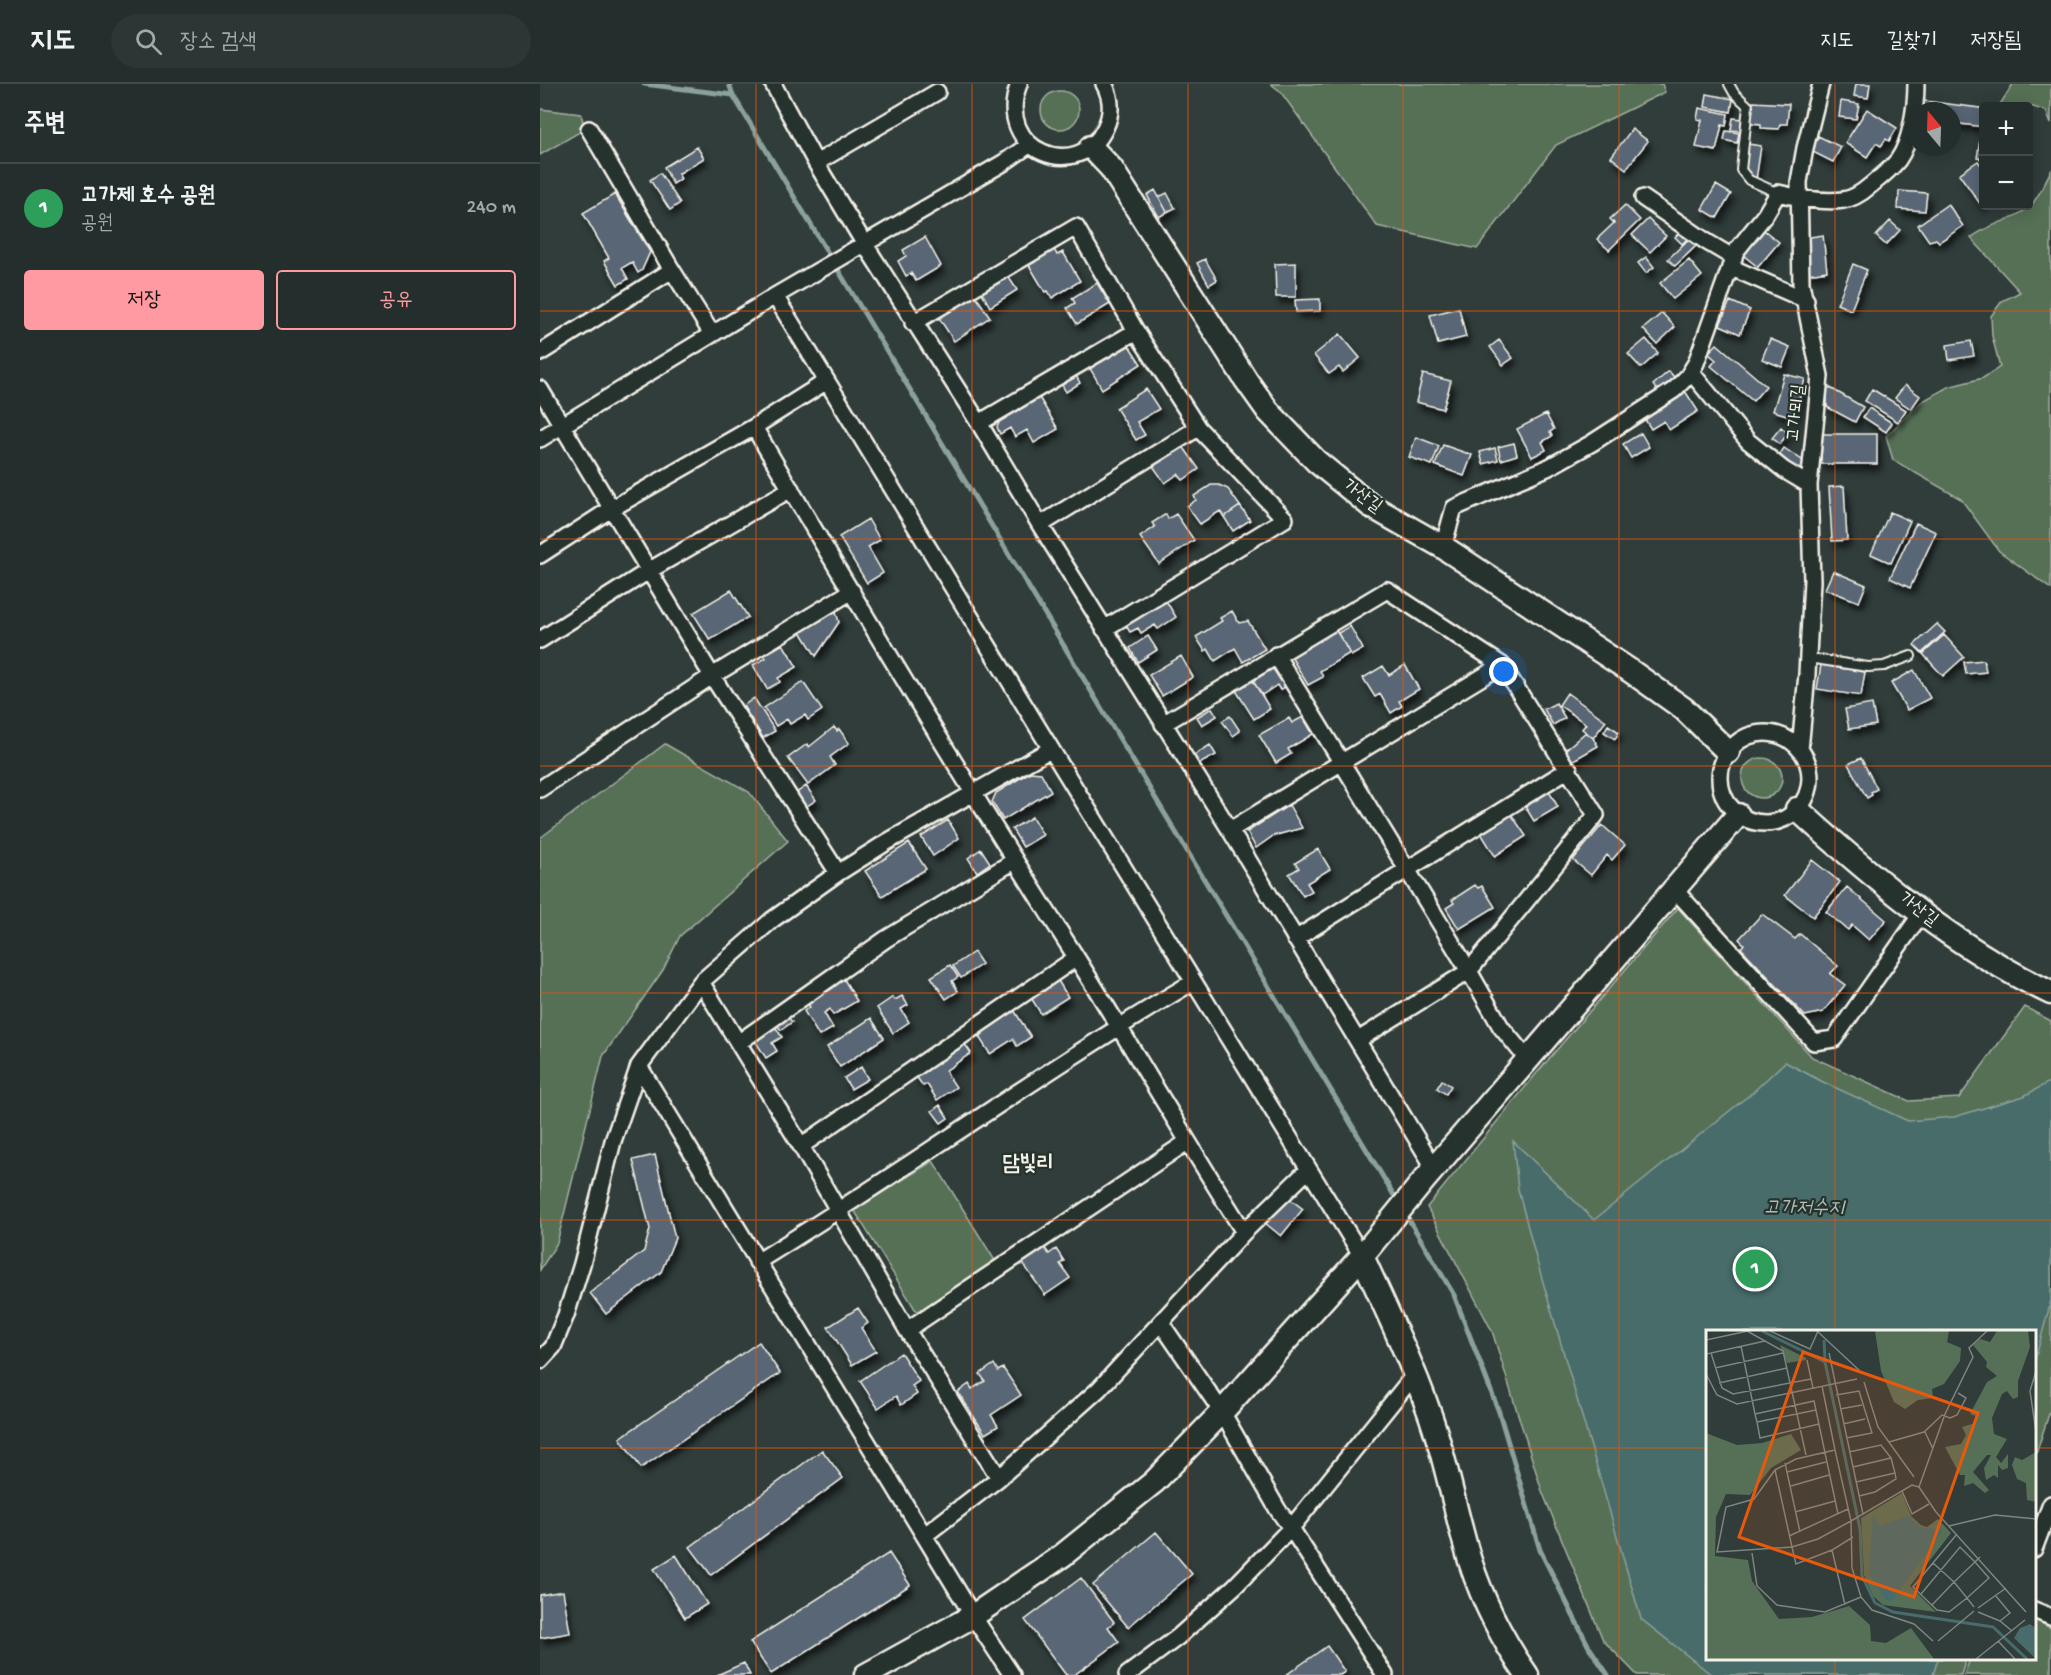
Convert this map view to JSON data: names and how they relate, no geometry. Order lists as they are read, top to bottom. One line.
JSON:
{"streets":{"street":["고가뫼길","가산길"]},"crossings":[["고가뫼길","가산길"]],"districts":["담빛리"],"water":["고가저수지"],"north":"top","page":{"header":"지도","search":"장소 검색","nav":["지도","길찾기","저장됨"],"heading":"주변","map_buttons":["+","−"],"list":[{"mark":"1","name":"고가제 호수 공원","note":"공원","value":"240 m"}],"buttons":["저장","공유"],"pins":"1"}}
